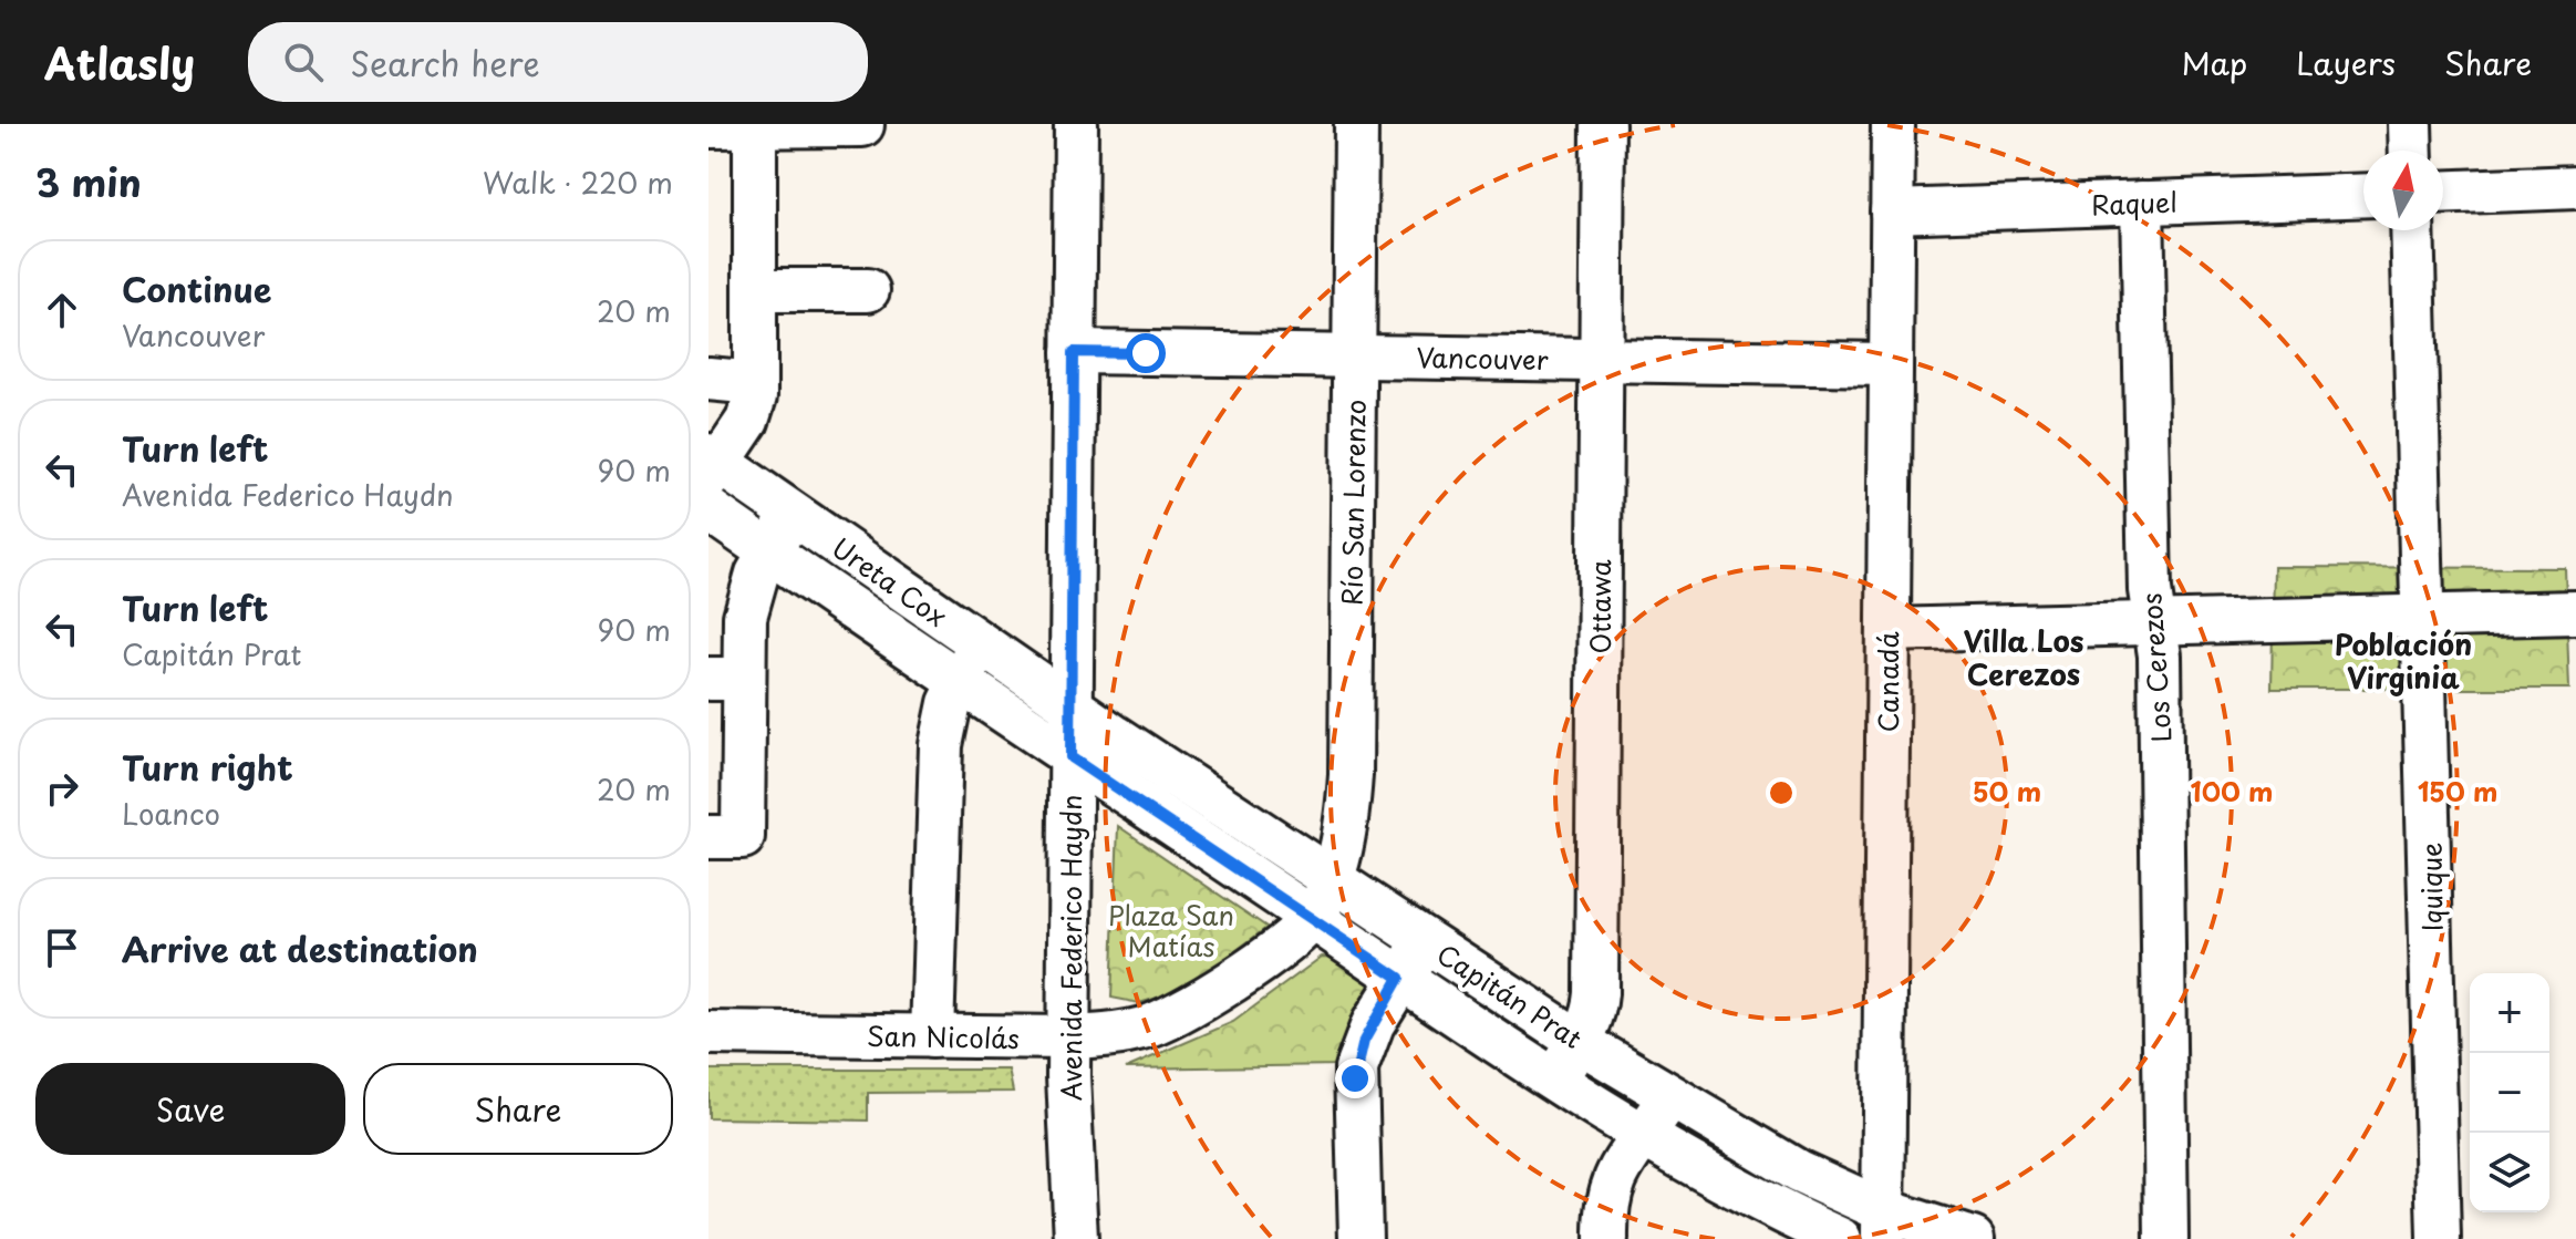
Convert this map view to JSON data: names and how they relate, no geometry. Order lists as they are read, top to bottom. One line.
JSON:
{"streets":{"street":["Raquel","Vancouver","Río San Lorenzo","Ureta Cox","Ottawa","Los Cerezos","Canadá","Iquique","Avenida Federico Haydn","Capitán Prat","San Nicolás"]},"crossings":[["Raquel","Los Cerezos"],["Raquel","Canadá"],["Vancouver","Río San Lorenzo"],["Vancouver","Ottawa"],["Vancouver","Canadá"],["Vancouver","Avenida Federico Haydn"],["Río San Lorenzo","Capitán Prat"],["Río San Lorenzo","San Nicolás"],["Ureta Cox","Avenida Federico Haydn"],["Ureta Cox","Capitán Prat"],["Ottawa","Capitán Prat"],["Canadá","Capitán Prat"],["Avenida Federico Haydn","Capitán Prat"],["Avenida Federico Haydn","San Nicolás"],["Capitán Prat","San Nicolás"]],"districts":["Villa Los Cerezos","Población Virginia"],"parks":["Plaza San Matías"],"north":"top","page":{"header":"Atlasly","search":"Search here","nav":["Map","Layers","Share"],"heading":["3 min","Walk · 220 m"],"list":[["Continue","Vancouver","20 m"],["Turn left","Avenida Federico Haydn","90 m"],["Turn left","Capitán Prat","90 m"],["Turn right","Loanco","20 m"],"Arrive at destination"],"map_buttons":["+","−"],"buttons":["Save","Share"]},"rings":["50 m","100 m","150 m"]}
